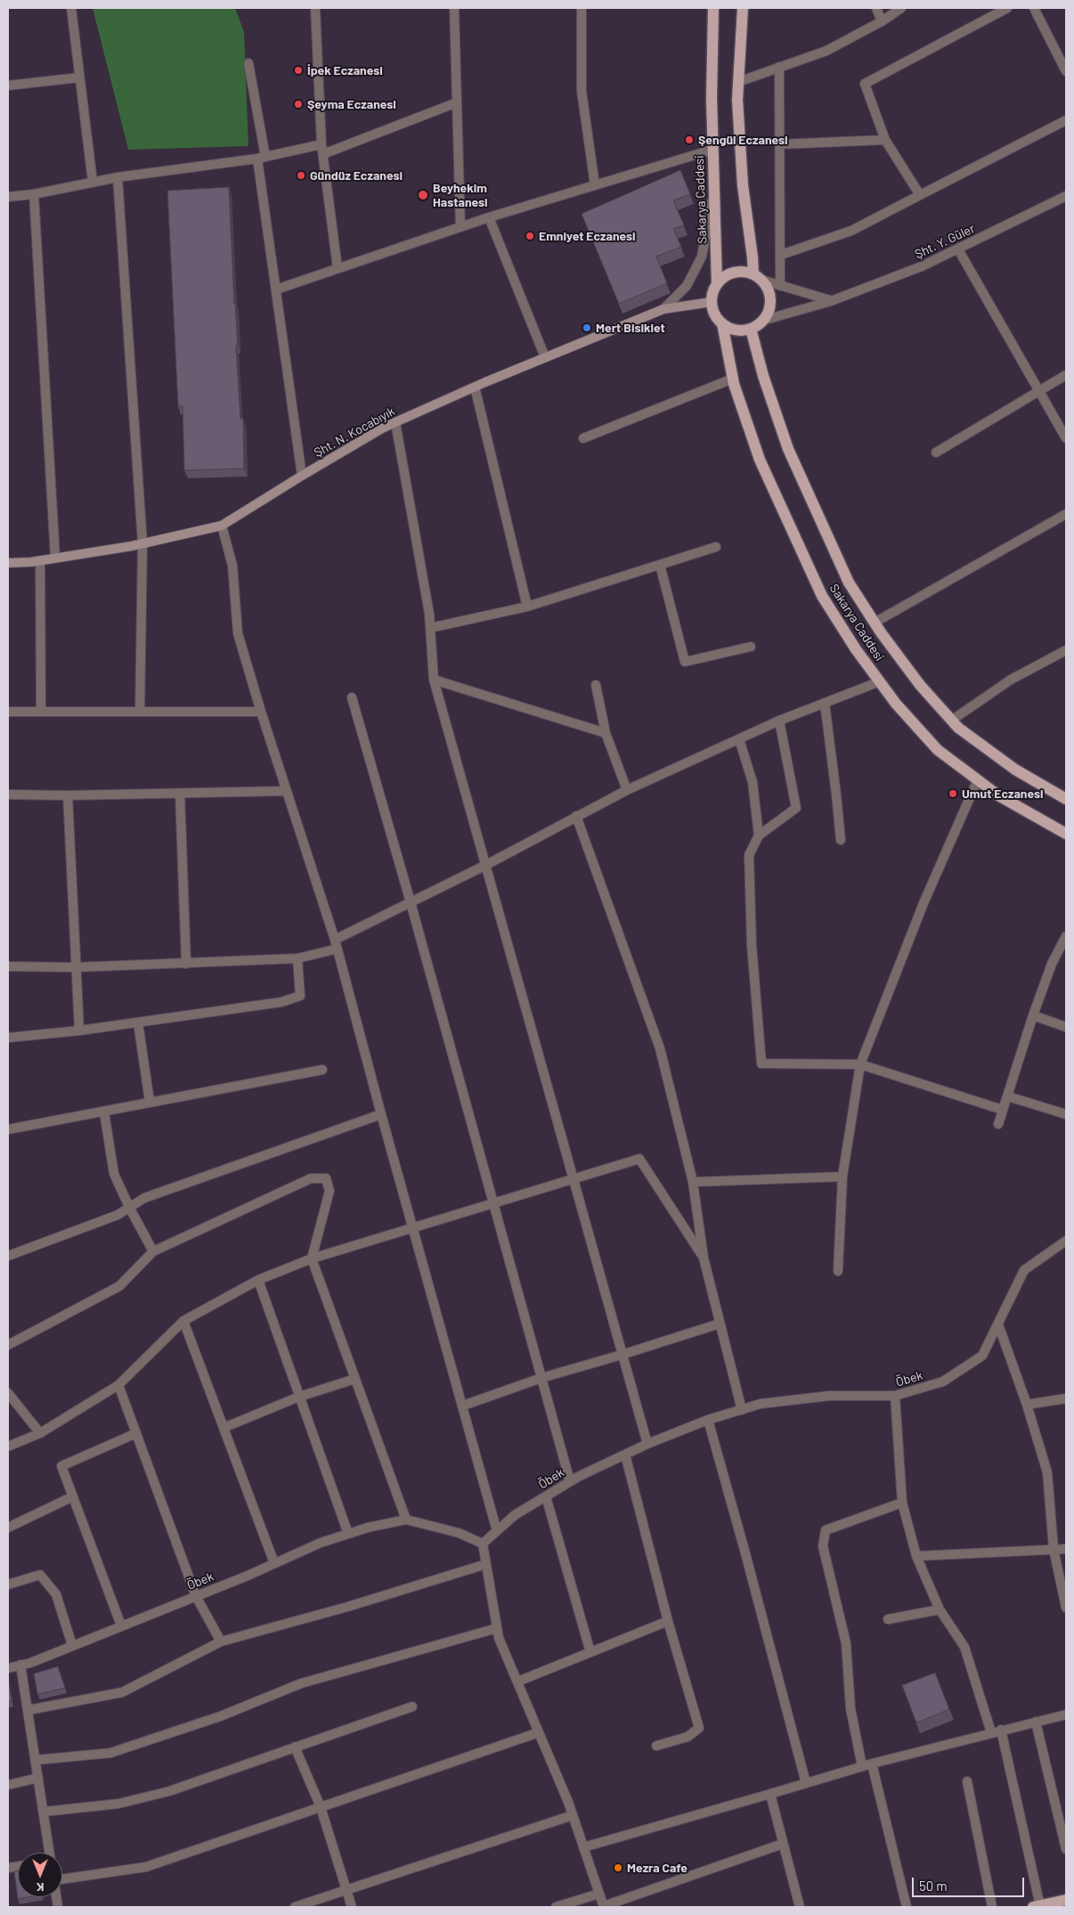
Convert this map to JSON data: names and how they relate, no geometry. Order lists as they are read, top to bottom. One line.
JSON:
{"streets":{"main road":["Sakarya Caddesi"],"street":["Şht. Y. Güler","Şht. N. Kocabıyık","Öbek"]},"crossings":[["Sakarya Caddesi","Şht. Y. Güler"],["Sakarya Caddesi","Şht. N. Kocabıyık"],["Şht. Y. Güler","Şht. N. Kocabıyık"]],"places":["İpek Eczanesi","Şeyma Eczanesi","Şengül Eczanesi","Gündüz Eczanesi","Beyhekim Hastanesi","Emniyet Eczanesi","Mert Bisiklet","Umut Eczanesi","Mezra Cafe"],"scale_bar":"50 m","north":"bottom"}
